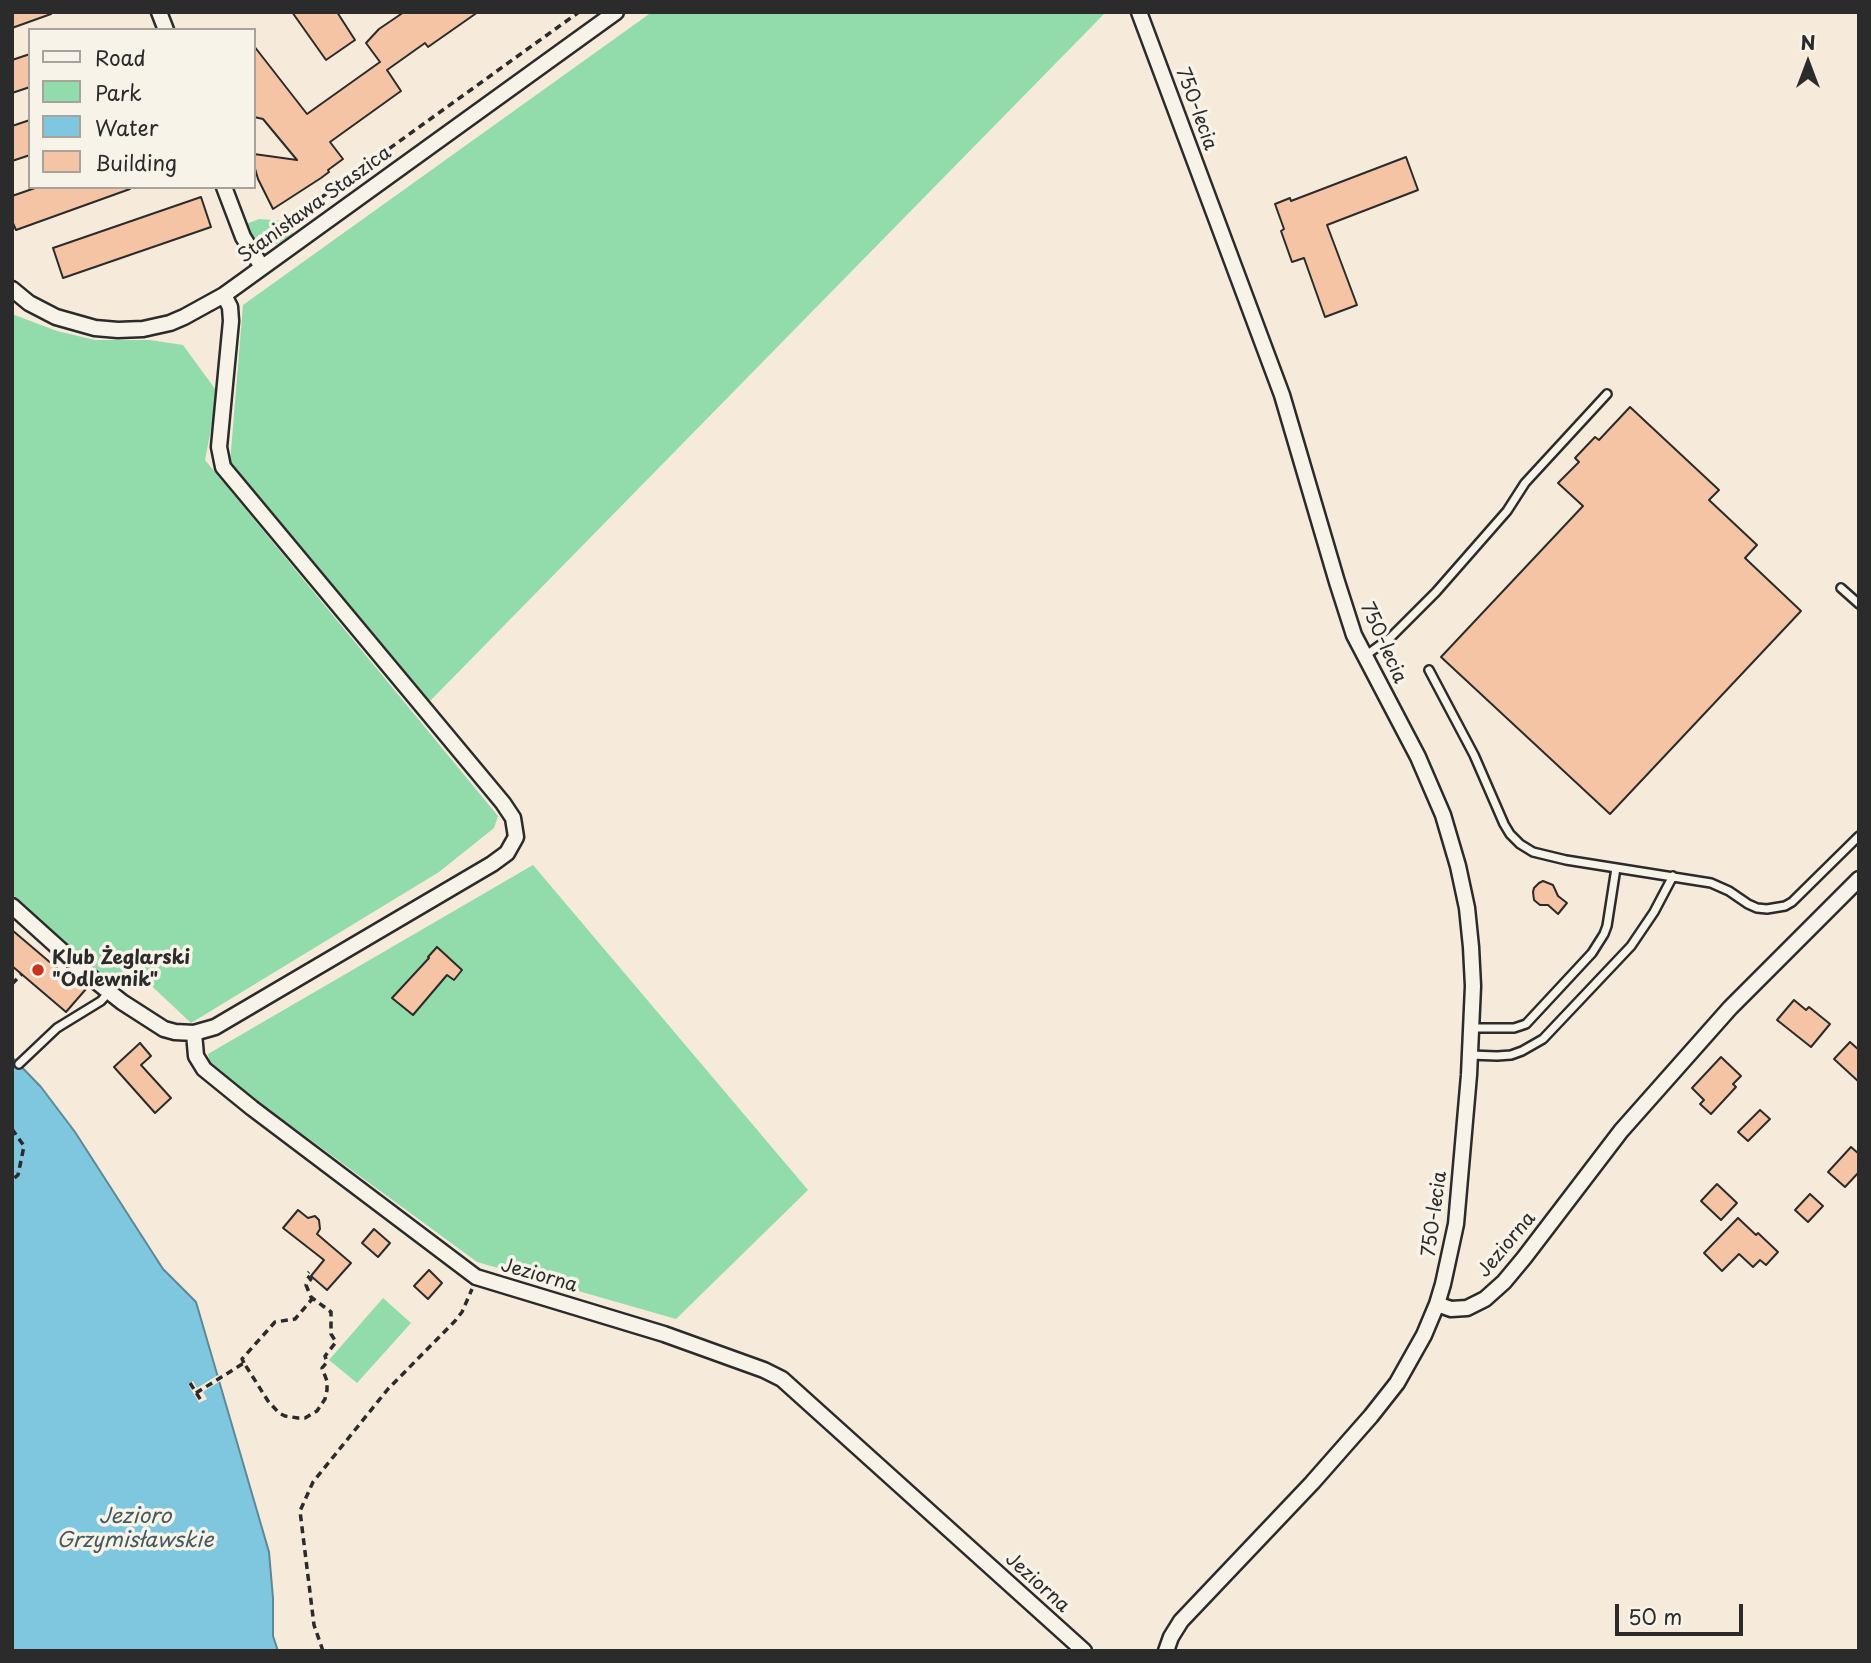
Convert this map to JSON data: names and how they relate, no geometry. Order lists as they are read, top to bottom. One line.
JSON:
{"streets":{"street":["750-lecia","Stanisława Staszica","Jeziorna"]},"crossings":[["750-lecia","Jeziorna"]],"water":["Jezioro Grzymisławskie"],"places":["Klub Żeglarski \"Odlewnik\""],"legend":["Road","Park","Water","Building"],"scale_bar":"50 m","north":"top"}
